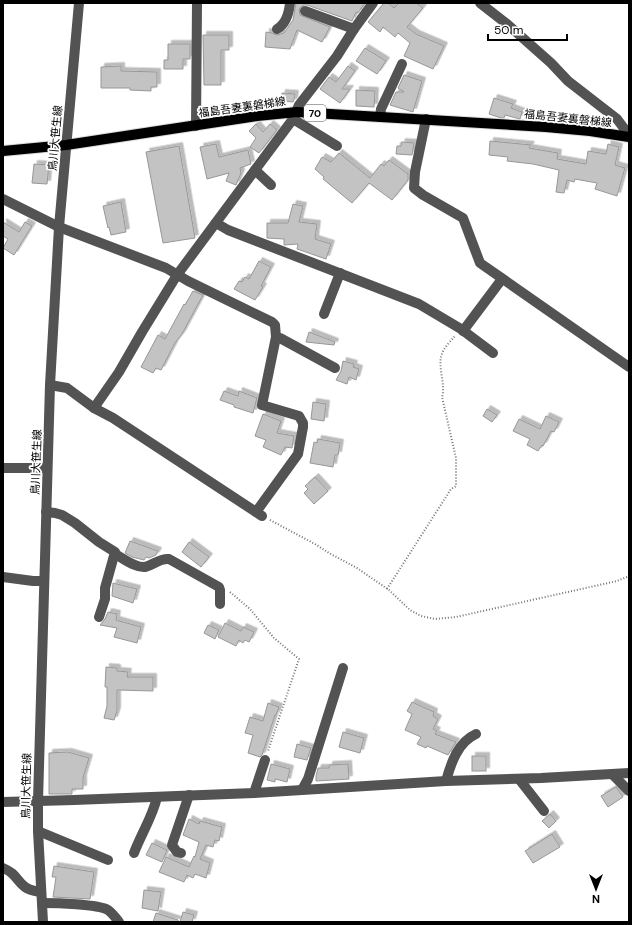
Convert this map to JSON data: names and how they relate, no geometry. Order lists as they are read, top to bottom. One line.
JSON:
{"streets":{"main road":["福島吾妻裏磐梯線","70"],"street":["鳥川大笹生線"]},"crossings":[["福島吾妻裏磐梯線","鳥川大笹生線"]],"scale_bar":"50 m","north":"bottom"}
